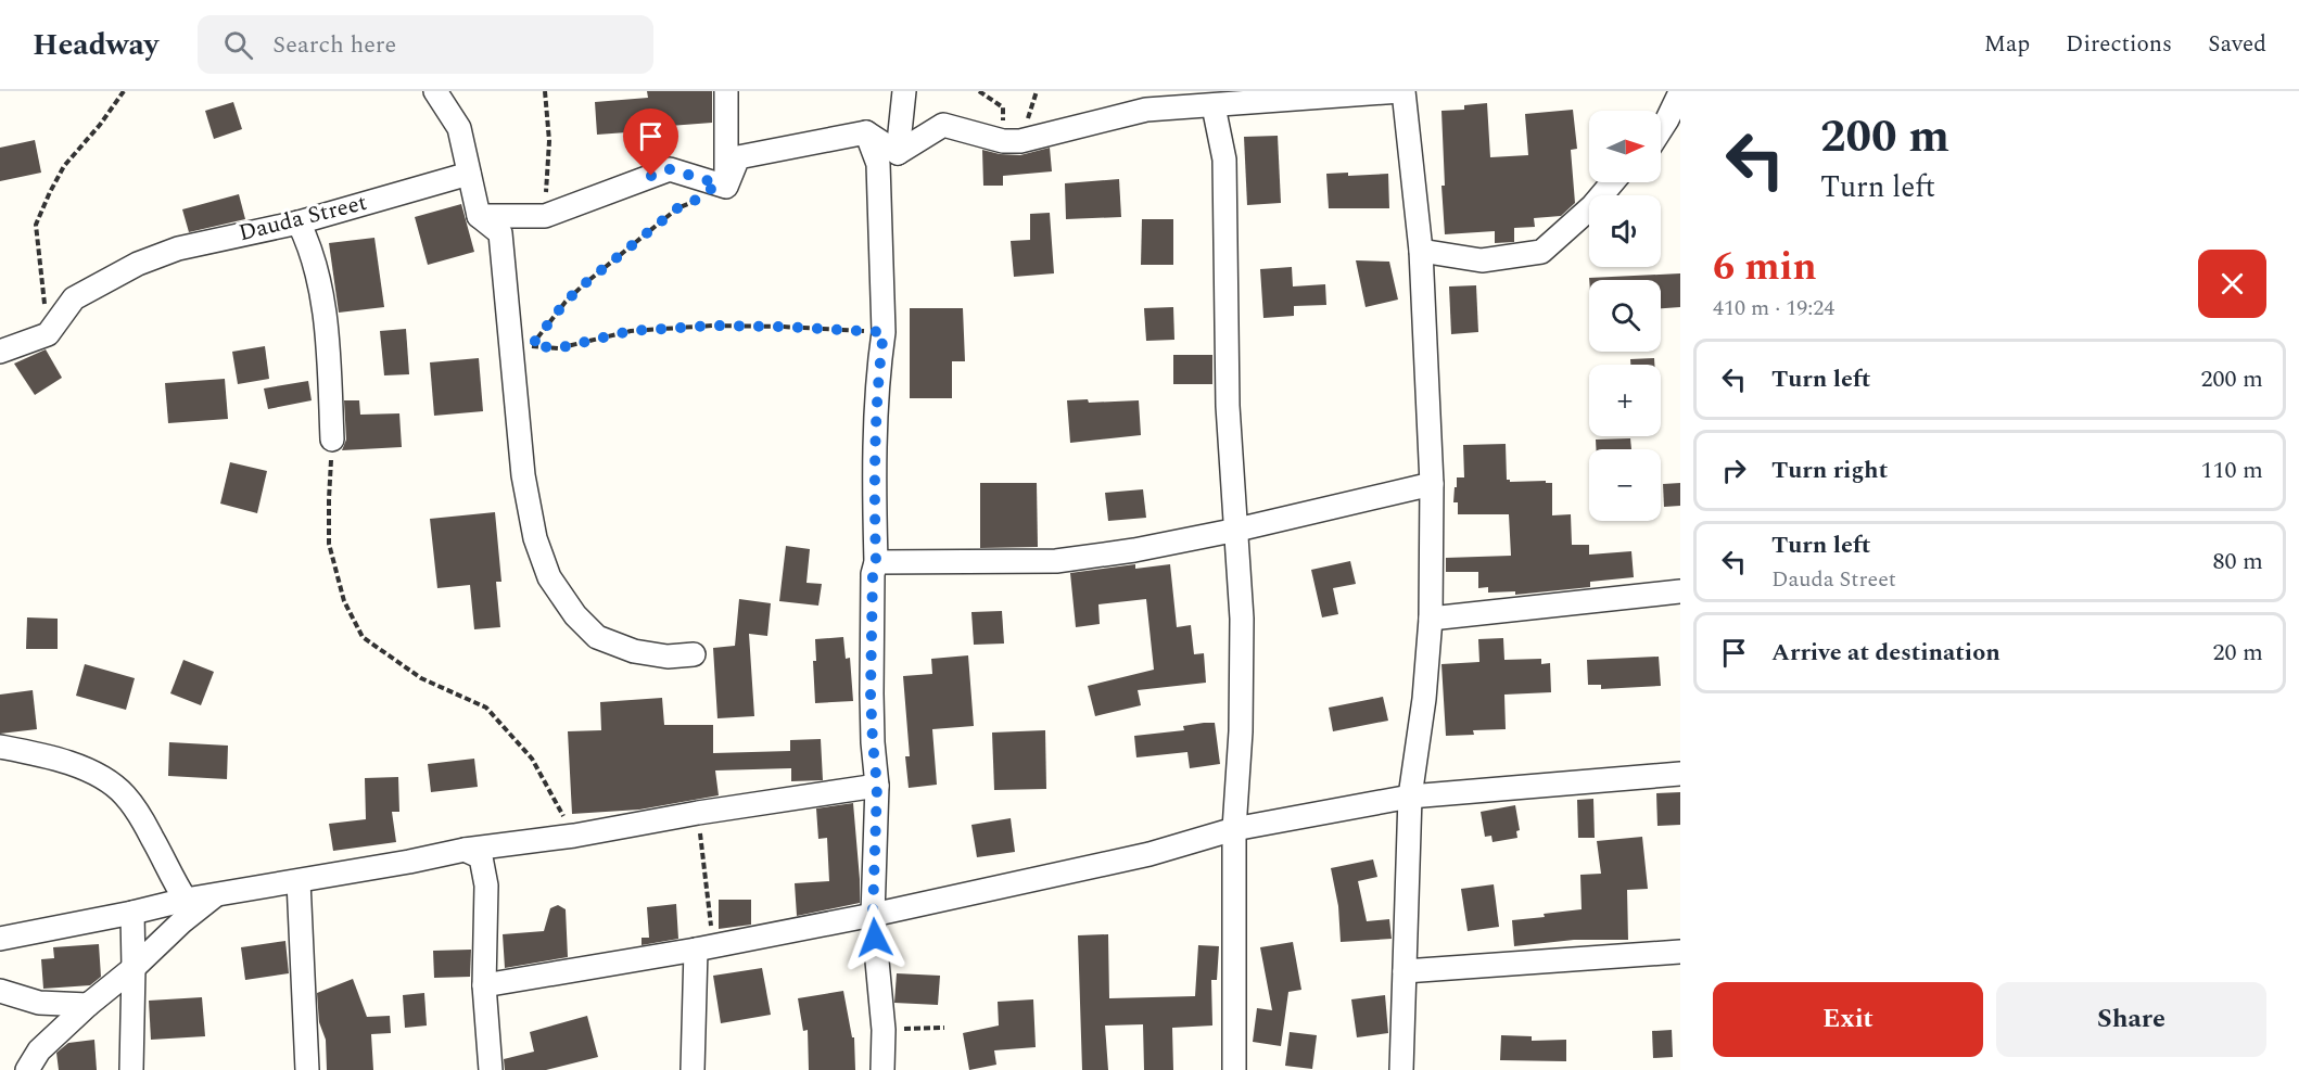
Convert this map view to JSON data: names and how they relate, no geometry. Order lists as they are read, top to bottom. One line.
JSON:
{"streets":{"street":["Dauda Street"]},"north":"right","page":{"header":"Headway","search":"Search here","nav":["Map","Directions","Saved"],"turn":["200 m","Turn left"],"map_buttons":["+","−"],"heading":["6 min","410 m · 19:24"],"list":[{"name":"Turn left","value":"200 m"},{"name":"Turn right","value":"110 m"},{"name":"Turn left","note":"Dauda Street","value":"80 m"},{"name":"Arrive at destination","value":"20 m"}],"buttons":["Exit","Share"]}}
